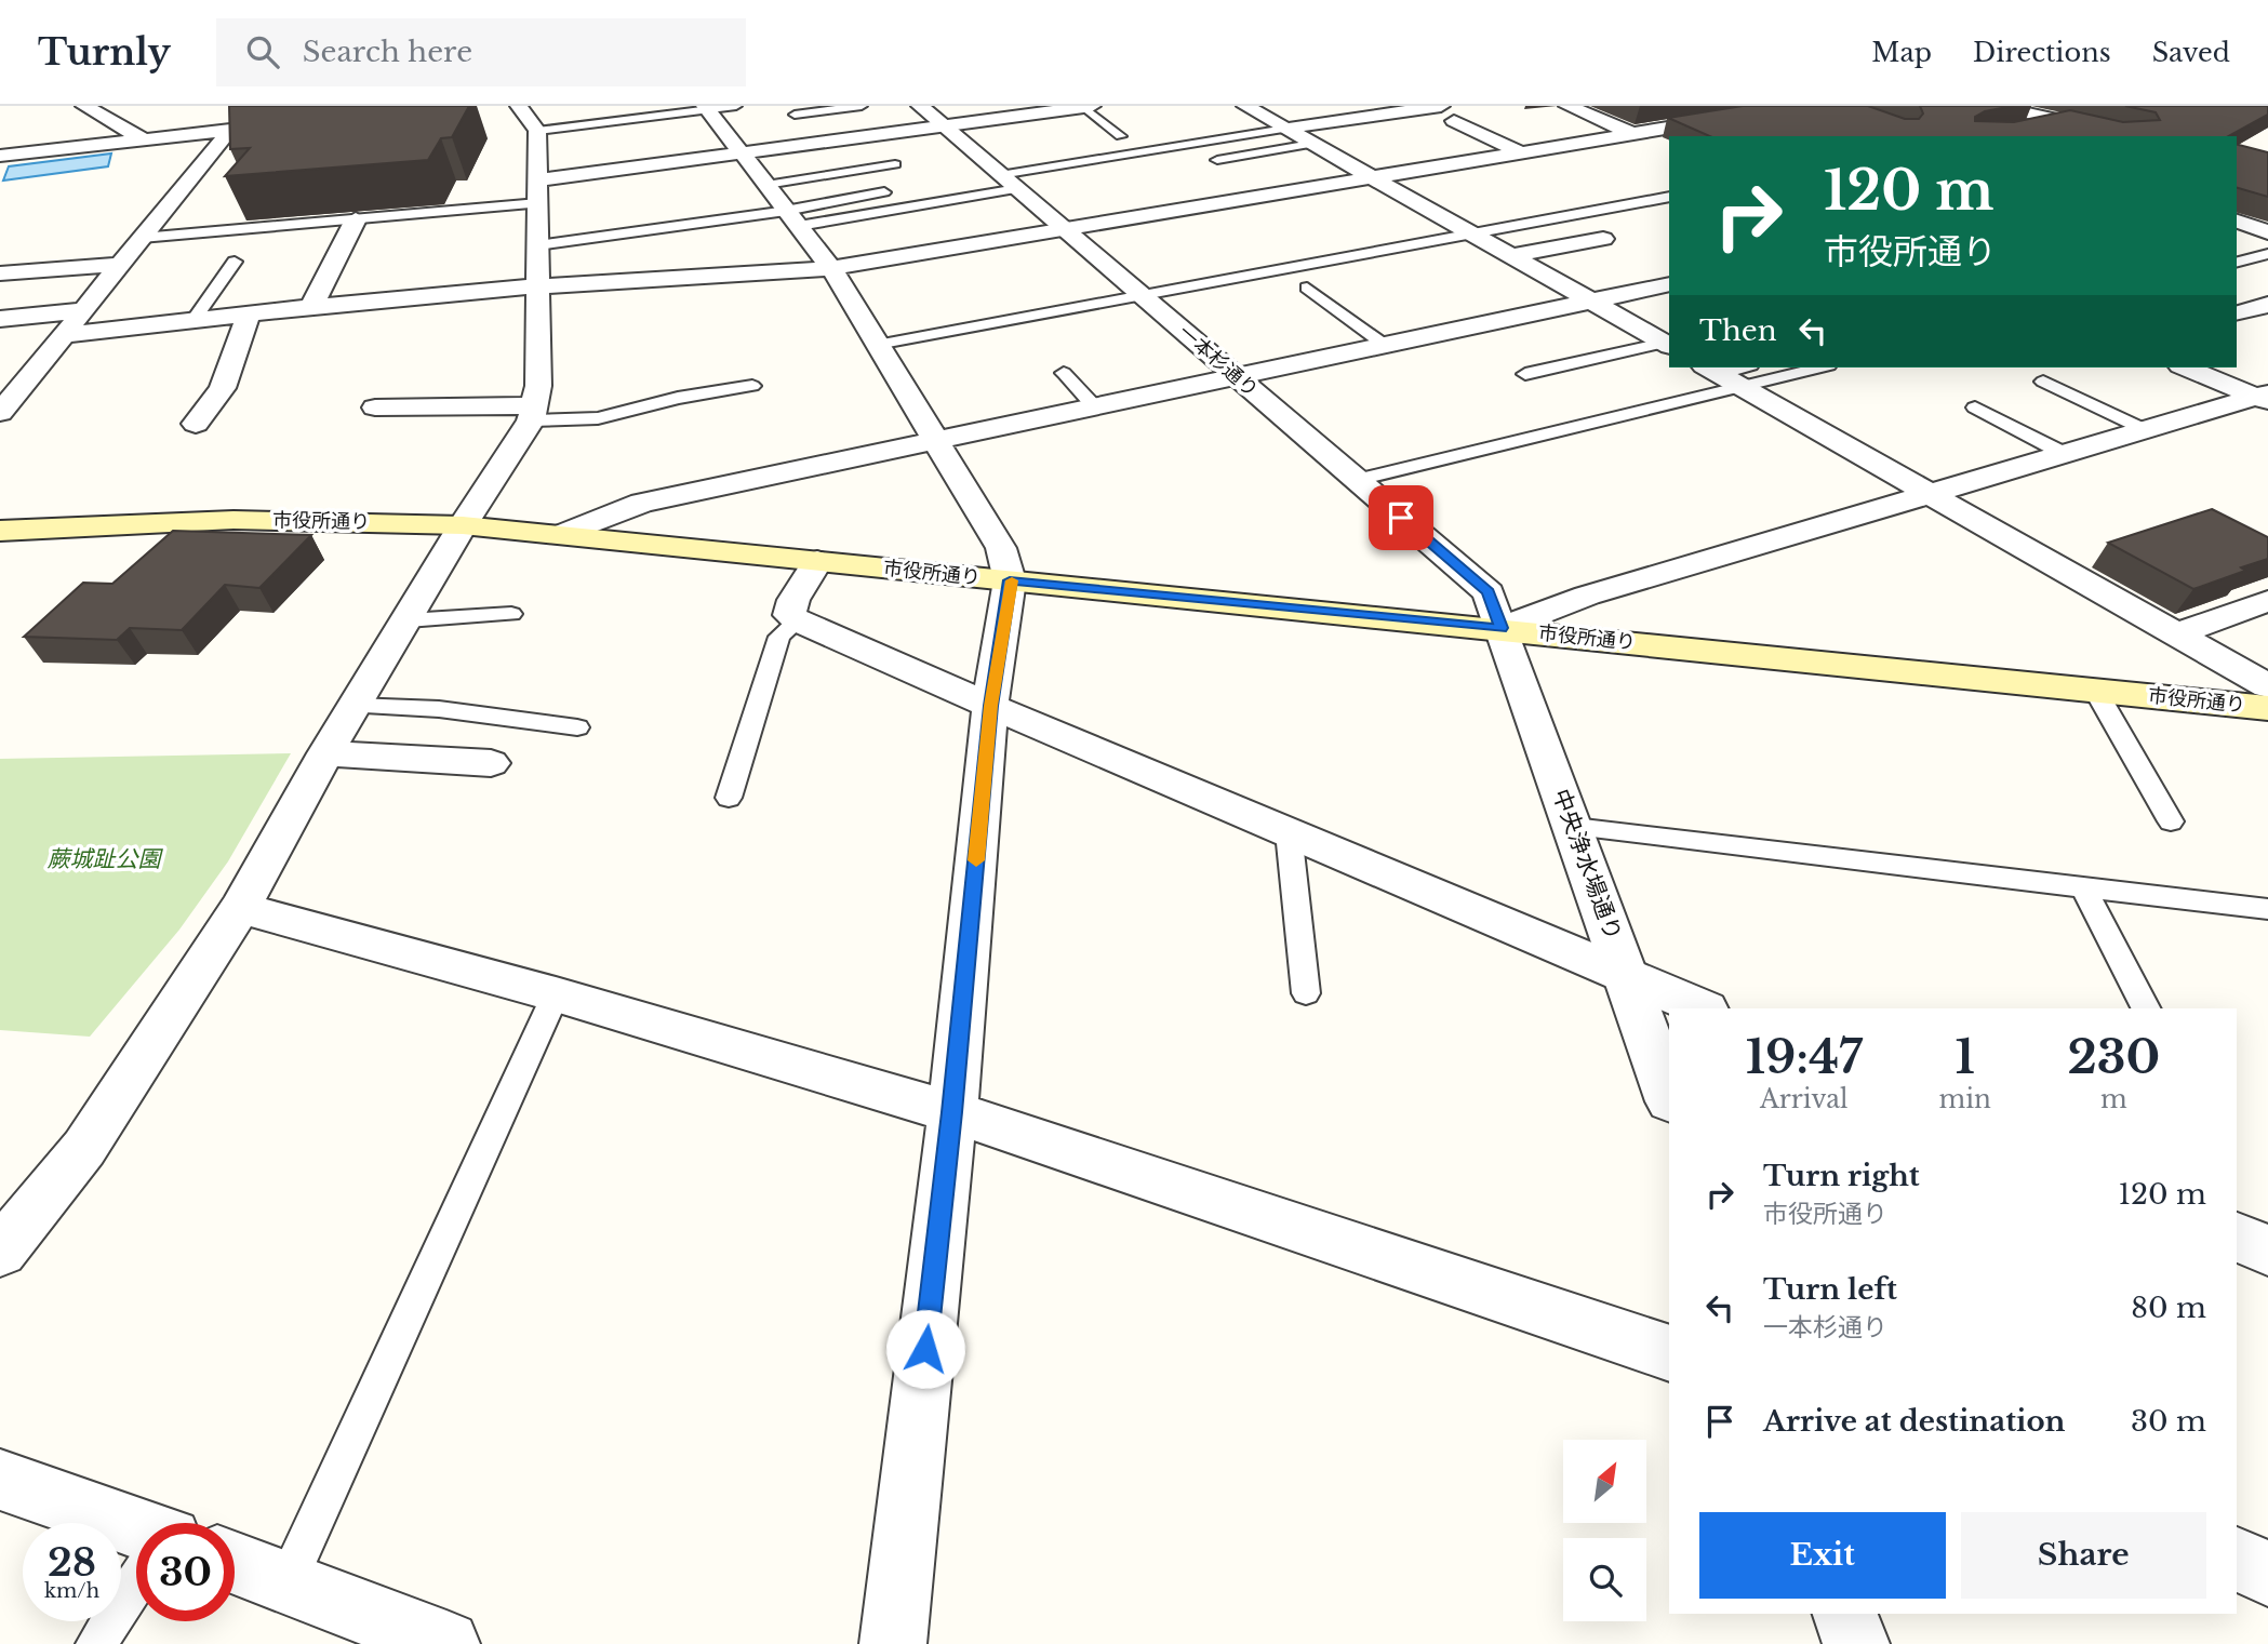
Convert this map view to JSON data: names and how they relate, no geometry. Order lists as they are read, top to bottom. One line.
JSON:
{"streets":{"main road":["市役所通り"],"street":["一本杉通り","中央浄水場通り"]},"crossings":[["一本杉通り","市役所通り"],["一本杉通り","中央浄水場通り"],["市役所通り","中央浄水場通り"]],"parks":["蕨城趾公園"],"north":"top right","page":{"header":"Turnly","search":"Search here","nav":["Map","Directions","Saved"],"turn":["120 m","市役所通り"],"then":"Then","eta":["19:47","Arrival","1","min","230","m"],"list":[{"name":"Turn right","note":"市役所通り","value":"120 m"},{"name":"Turn left","note":"一本杉通り","value":"80 m"},{"name":"Arrive at destination","value":"30 m"}],"buttons":["Exit","Share"],"speed":"28 km/h","limit":"30"}}
